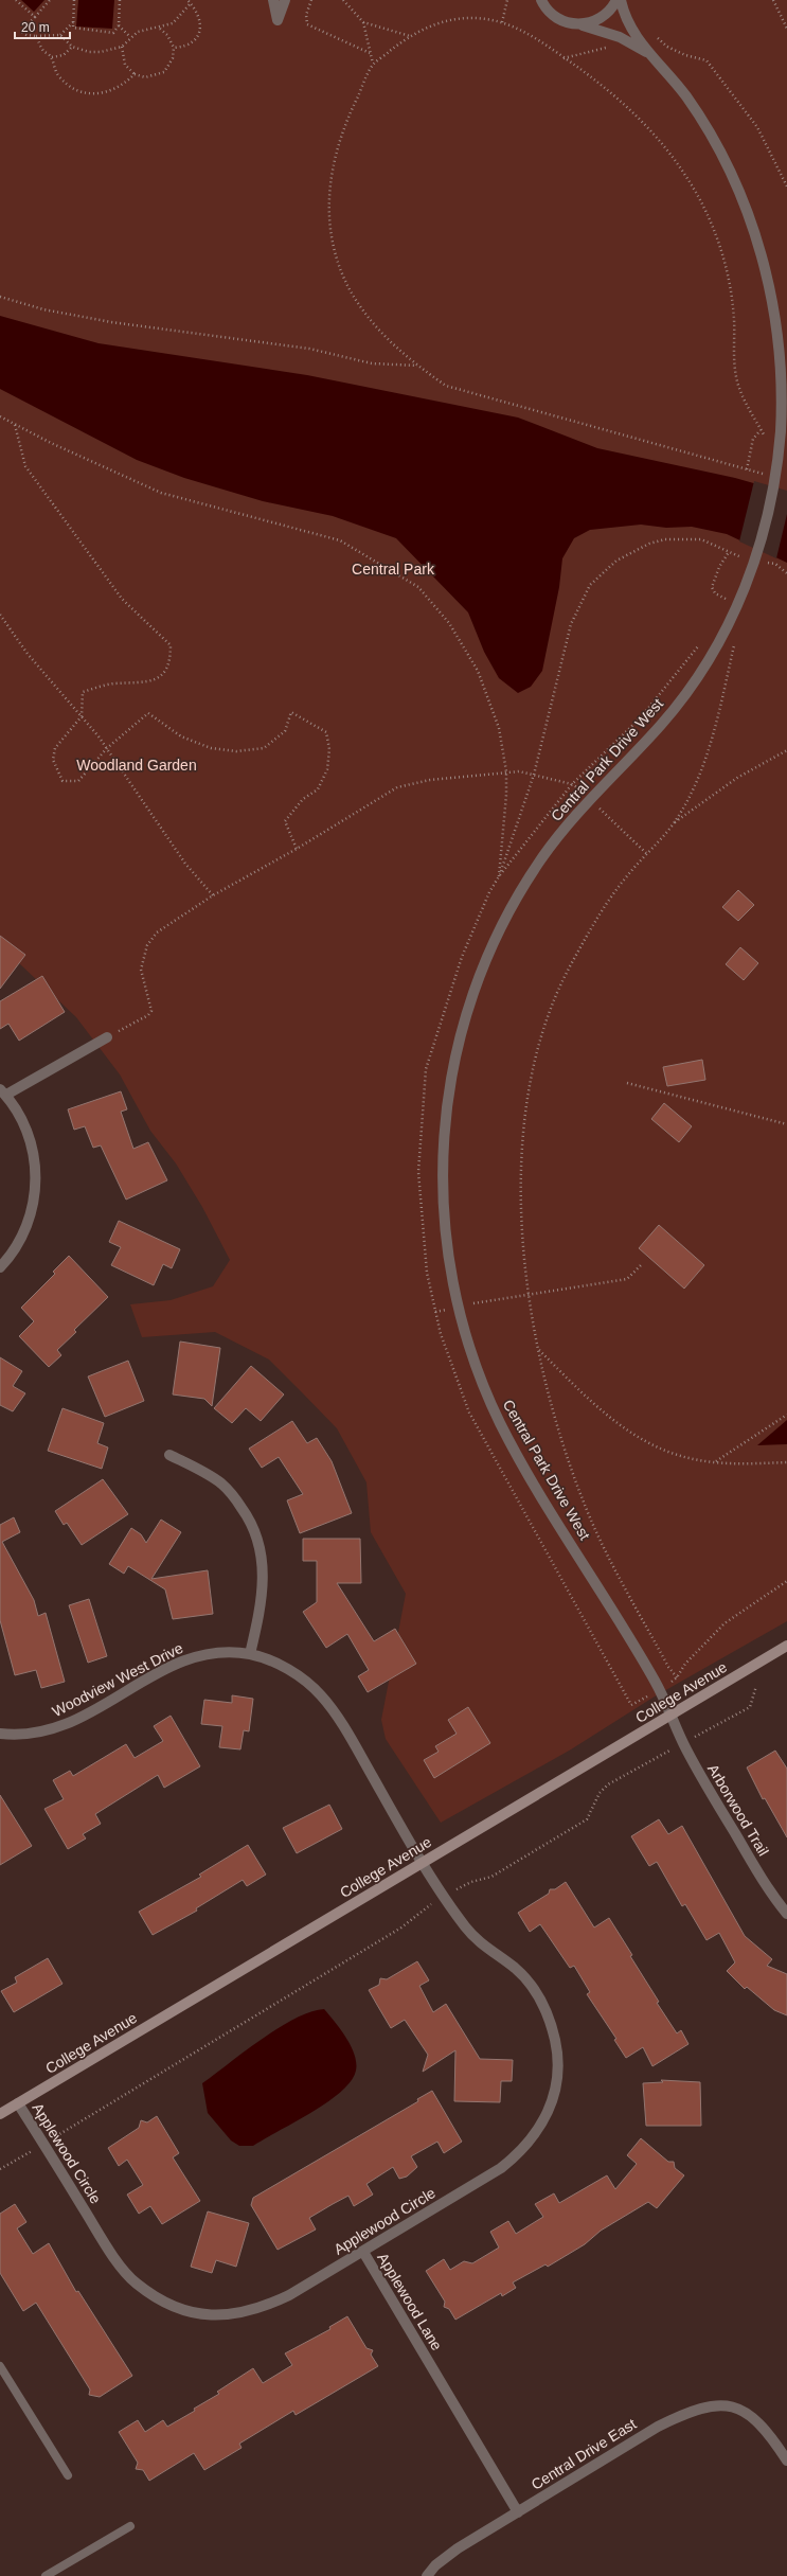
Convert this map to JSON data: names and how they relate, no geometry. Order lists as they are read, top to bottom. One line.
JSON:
{"streets":{"main road":["College Avenue"],"street":["Central Park Drive West","Woodview West Drive","Arborwood Trail","Applewood Circle","Applewood Lane","Central Drive East"]},"crossings":[["Central Park Drive West","College Avenue"],["Central Park Drive West","Arborwood Trail"],["Woodview West Drive","College Avenue"],["Woodview West Drive","Applewood Circle"],["College Avenue","Arborwood Trail"],["College Avenue","Applewood Circle"],["Applewood Circle","Applewood Lane"],["Applewood Lane","Central Drive East"]],"parks":["Central Park","Woodland Garden"],"scale_bar":"20 m"}
